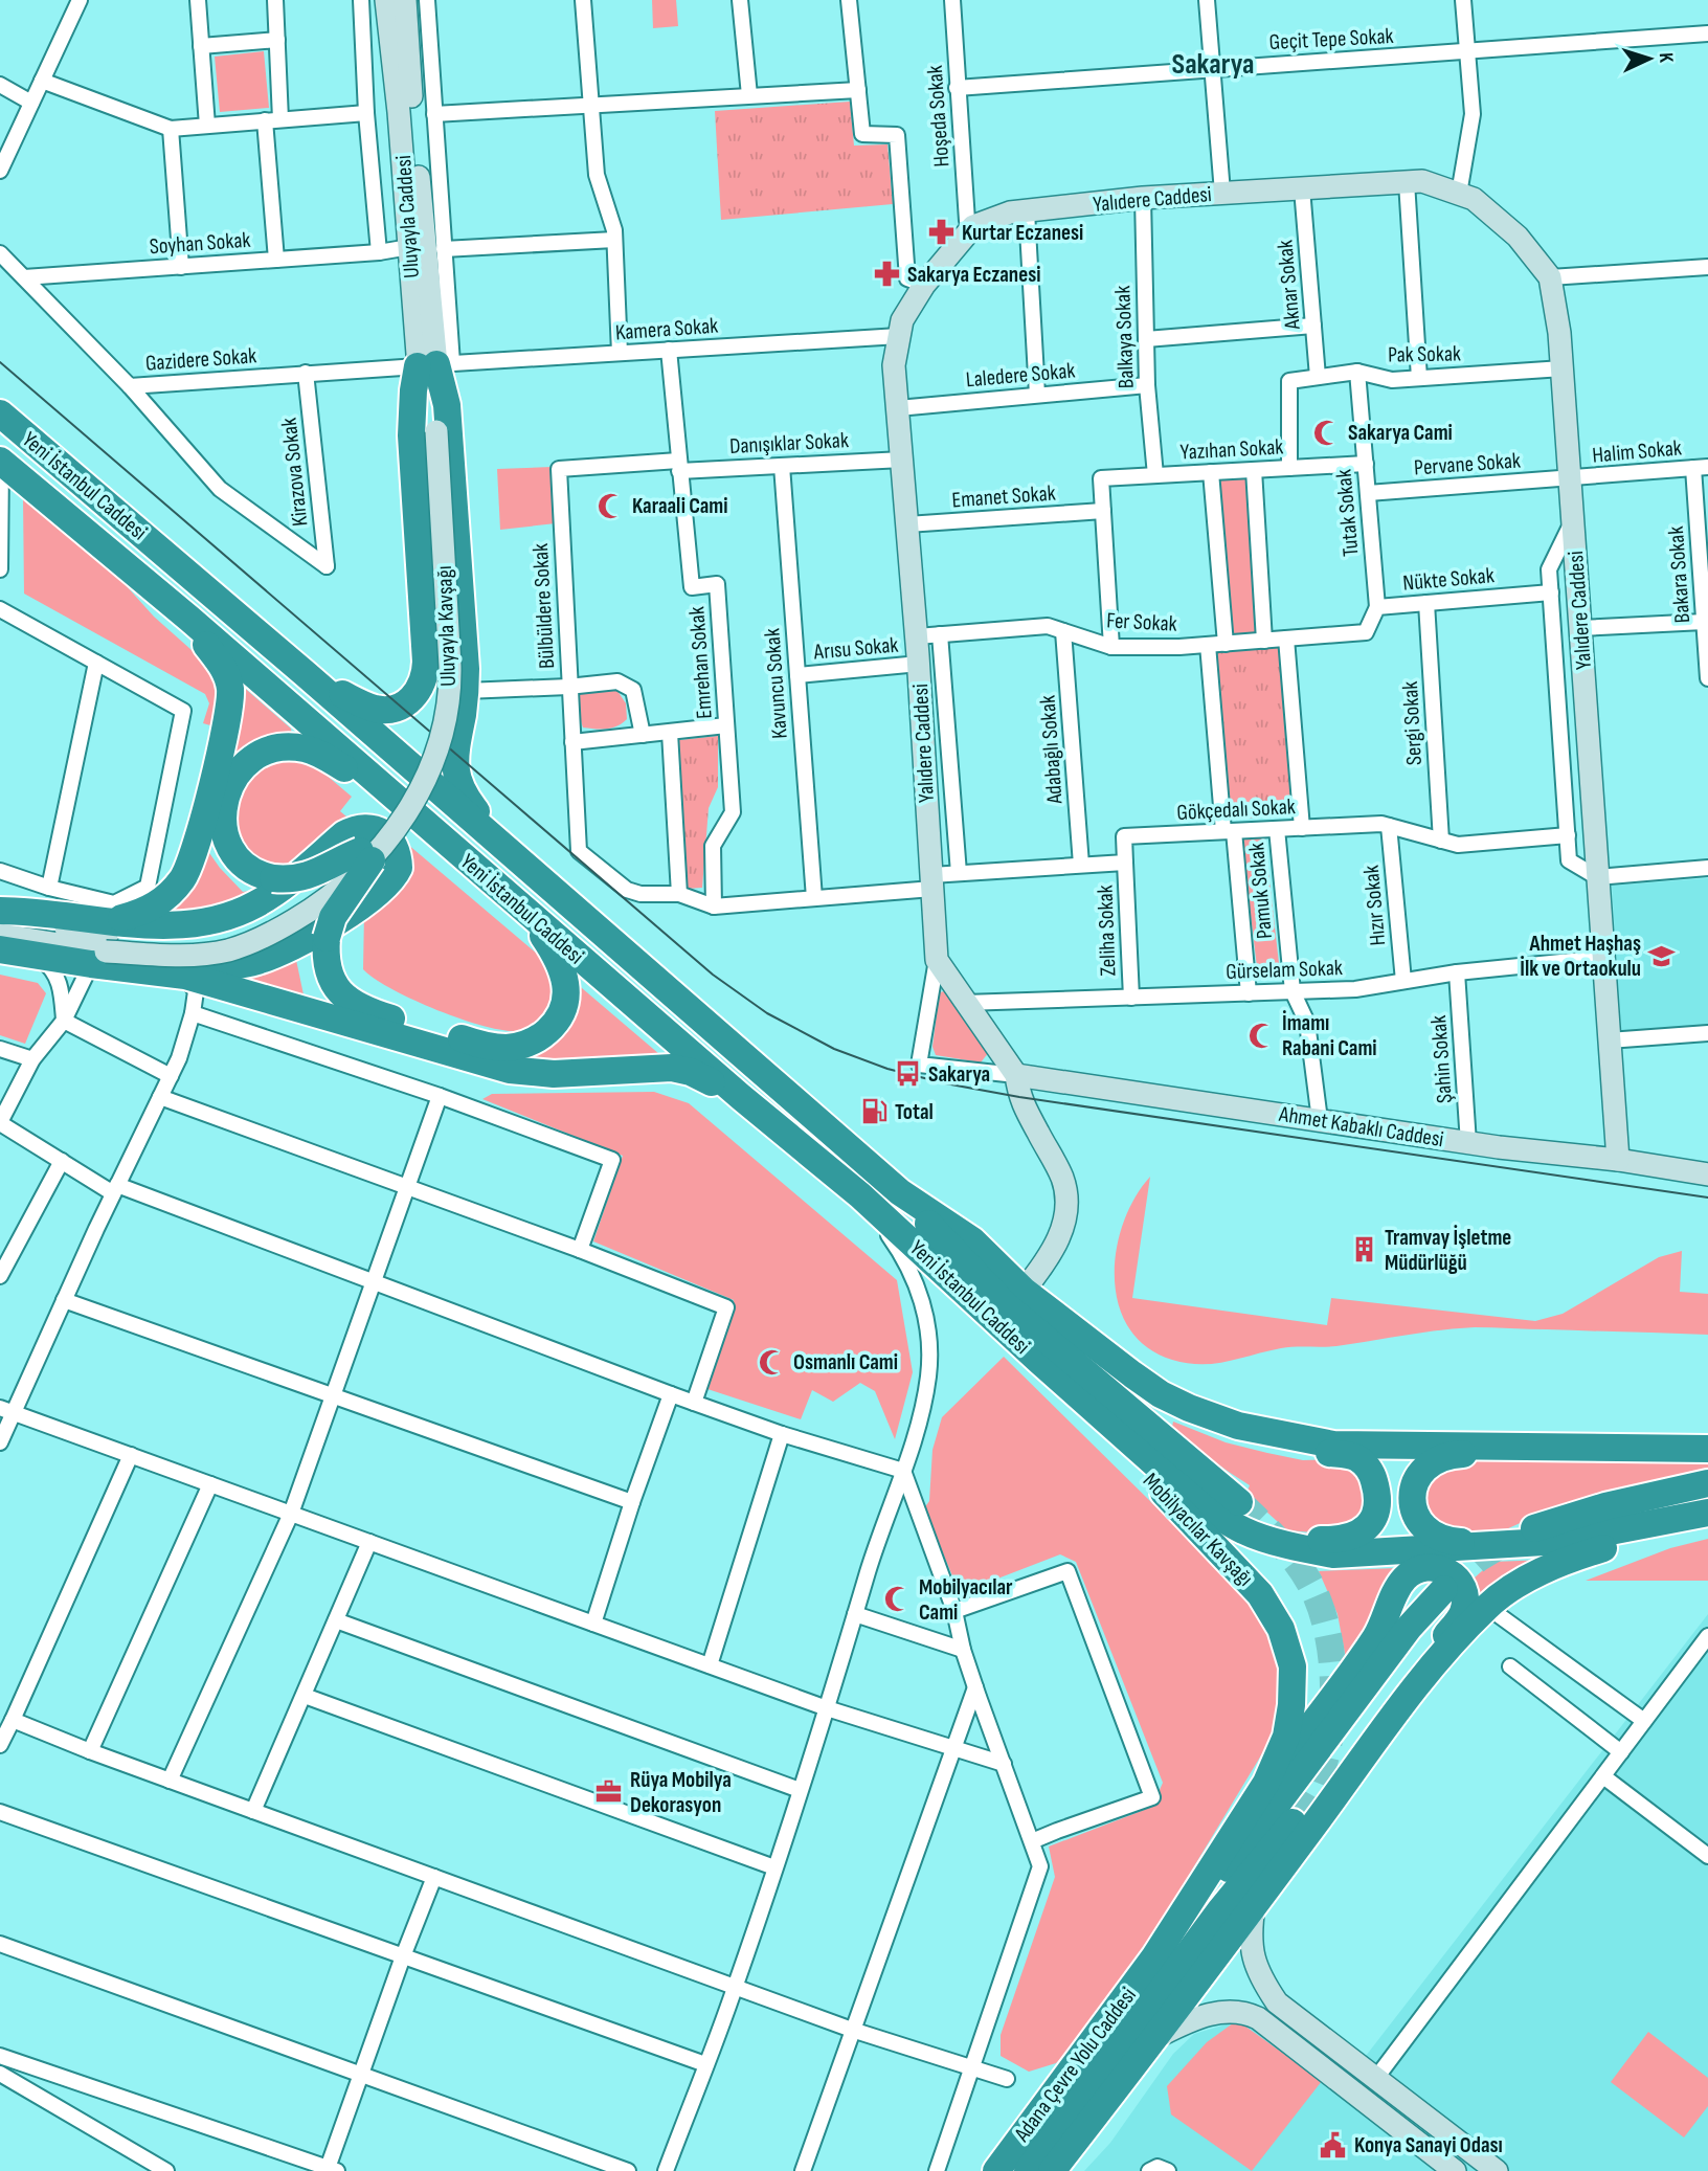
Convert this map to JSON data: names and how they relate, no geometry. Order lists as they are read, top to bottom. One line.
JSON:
{"streets":{"highway":["Yeni İstanbul Caddesi","Mobilyacılar Kavşağı","Adana Çevre Yolu Caddesi"],"street":["Geçit Tepe Sokak","Hoşeda Sokak","Yalıdere Caddesi","Uluyayla Caddesi","Soyhan Sokak","Aknar Sokak","Kamera Sokak","Balkaya Sokak","Pak Sokak","Gazidere Sokak","Laledere Sokak","Danışıklar Sokak","Yazıhan Sokak","Halim Sokak","Pervane Sokak","Kirazova Sokak","Emanet Sokak","Tutak Sokak","Bakara Sokak","Nükte Sokak","Bülbüldere Sokak","Fer Sokak","Uluyayla Kavşağı","Arısu Sokak","Emrehan Sokak","Kavuncu Sokak","Sergi Sokak","Adabağlı Sokak","Gökçedalı Sokak","Pamuk Sokak","Hızır Sokak","Zeliha Sokak","Gürselam Sokak","Şahin Sokak","Ahmet Kabaklı Caddesi"]},"crossings":[["Geçit Tepe Sokak","Hoşeda Sokak"],["Hoşeda Sokak","Yalıdere Caddesi"],["Yalıdere Caddesi","Aknar Sokak"],["Yalıdere Caddesi","Kamera Sokak"],["Yalıdere Caddesi","Balkaya Sokak"],["Yalıdere Caddesi","Pak Sokak"],["Yalıdere Caddesi","Laledere Sokak"],["Yalıdere Caddesi","Danışıklar Sokak"],["Yalıdere Caddesi","Halim Sokak"],["Yalıdere Caddesi","Pervane Sokak"],["Yalıdere Caddesi","Emanet Sokak"],["Yalıdere Caddesi","Fer Sokak"],["Yalıdere Caddesi","Arısu Sokak"],["Yalıdere Caddesi","Gürselam Sokak"],["Yalıdere Caddesi","Ahmet Kabaklı Caddesi"],["Uluyayla Caddesi","Soyhan Sokak"],["Uluyayla Caddesi","Kamera Sokak"],["Uluyayla Caddesi","Gazidere Sokak"],["Uluyayla Caddesi","Uluyayla Kavşağı"],["Soyhan Sokak","Gazidere Sokak"],["Aknar Sokak","Pak Sokak"],["Kamera Sokak","Gazidere Sokak"],["Kamera Sokak","Emrehan Sokak"],["Balkaya Sokak","Laledere Sokak"],["Balkaya Sokak","Yazıhan Sokak"],["Pak Sokak","Yazıhan Sokak"],["Pak Sokak","Tutak Sokak"],["Gazidere Sokak","Kirazova Sokak"],["Danışıklar Sokak","Bülbüldere Sokak"],["Danışıklar Sokak","Emrehan Sokak"],["Danışıklar Sokak","Kavuncu Sokak"],["Yazıhan Sokak","Emanet Sokak"],["Yazıhan Sokak","Tutak Sokak"],["Halim Sokak","Pervane Sokak"],["Halim Sokak","Bakara Sokak"],["Pervane Sokak","Tutak Sokak"],["Yeni İstanbul Caddesi","Mobilyacılar Kavşağı"],["Tutak Sokak","Nükte Sokak"],["Nükte Sokak","Fer Sokak"],["Nükte Sokak","Sergi Sokak"],["Bülbüldere Sokak","Emrehan Sokak"],["Fer Sokak","Adabağlı Sokak"],["Arısu Sokak","Kavuncu Sokak"],["Sergi Sokak","Gökçedalı Sokak"],["Gökçedalı Sokak","Pamuk Sokak"],["Gökçedalı Sokak","Hızır Sokak"],["Gökçedalı Sokak","Zeliha Sokak"],["Pamuk Sokak","Gürselam Sokak"],["Pamuk Sokak","Ahmet Kabaklı Caddesi"],["Hızır Sokak","Gürselam Sokak"],["Zeliha Sokak","Gürselam Sokak"],["Gürselam Sokak","Şahin Sokak"],["Şahin Sokak","Ahmet Kabaklı Caddesi"],["Mobilyacılar Kavşağı","Adana Çevre Yolu Caddesi"]],"districts":["Sakarya"],"places":{"pharmacy":["Kurtar Eczanesi","Sakarya Eczanesi"],"mosque":["Sakarya Cami","Karaali Cami","İmamı Rabani Cami","Osmanlı Cami","Mobilyacılar Cami"],"school or university":["Ahmet Haşhaş İlk ve Ortaokulu"],"bus stop":["Sakarya"],"fuel station":["Total"],"building":["Tramvay İşletme Müdürlüğü"],"office":["Rüya Mobilya Dekorasyon"],"public building":["Konya Sanayi Odası"]},"north":"right"}
